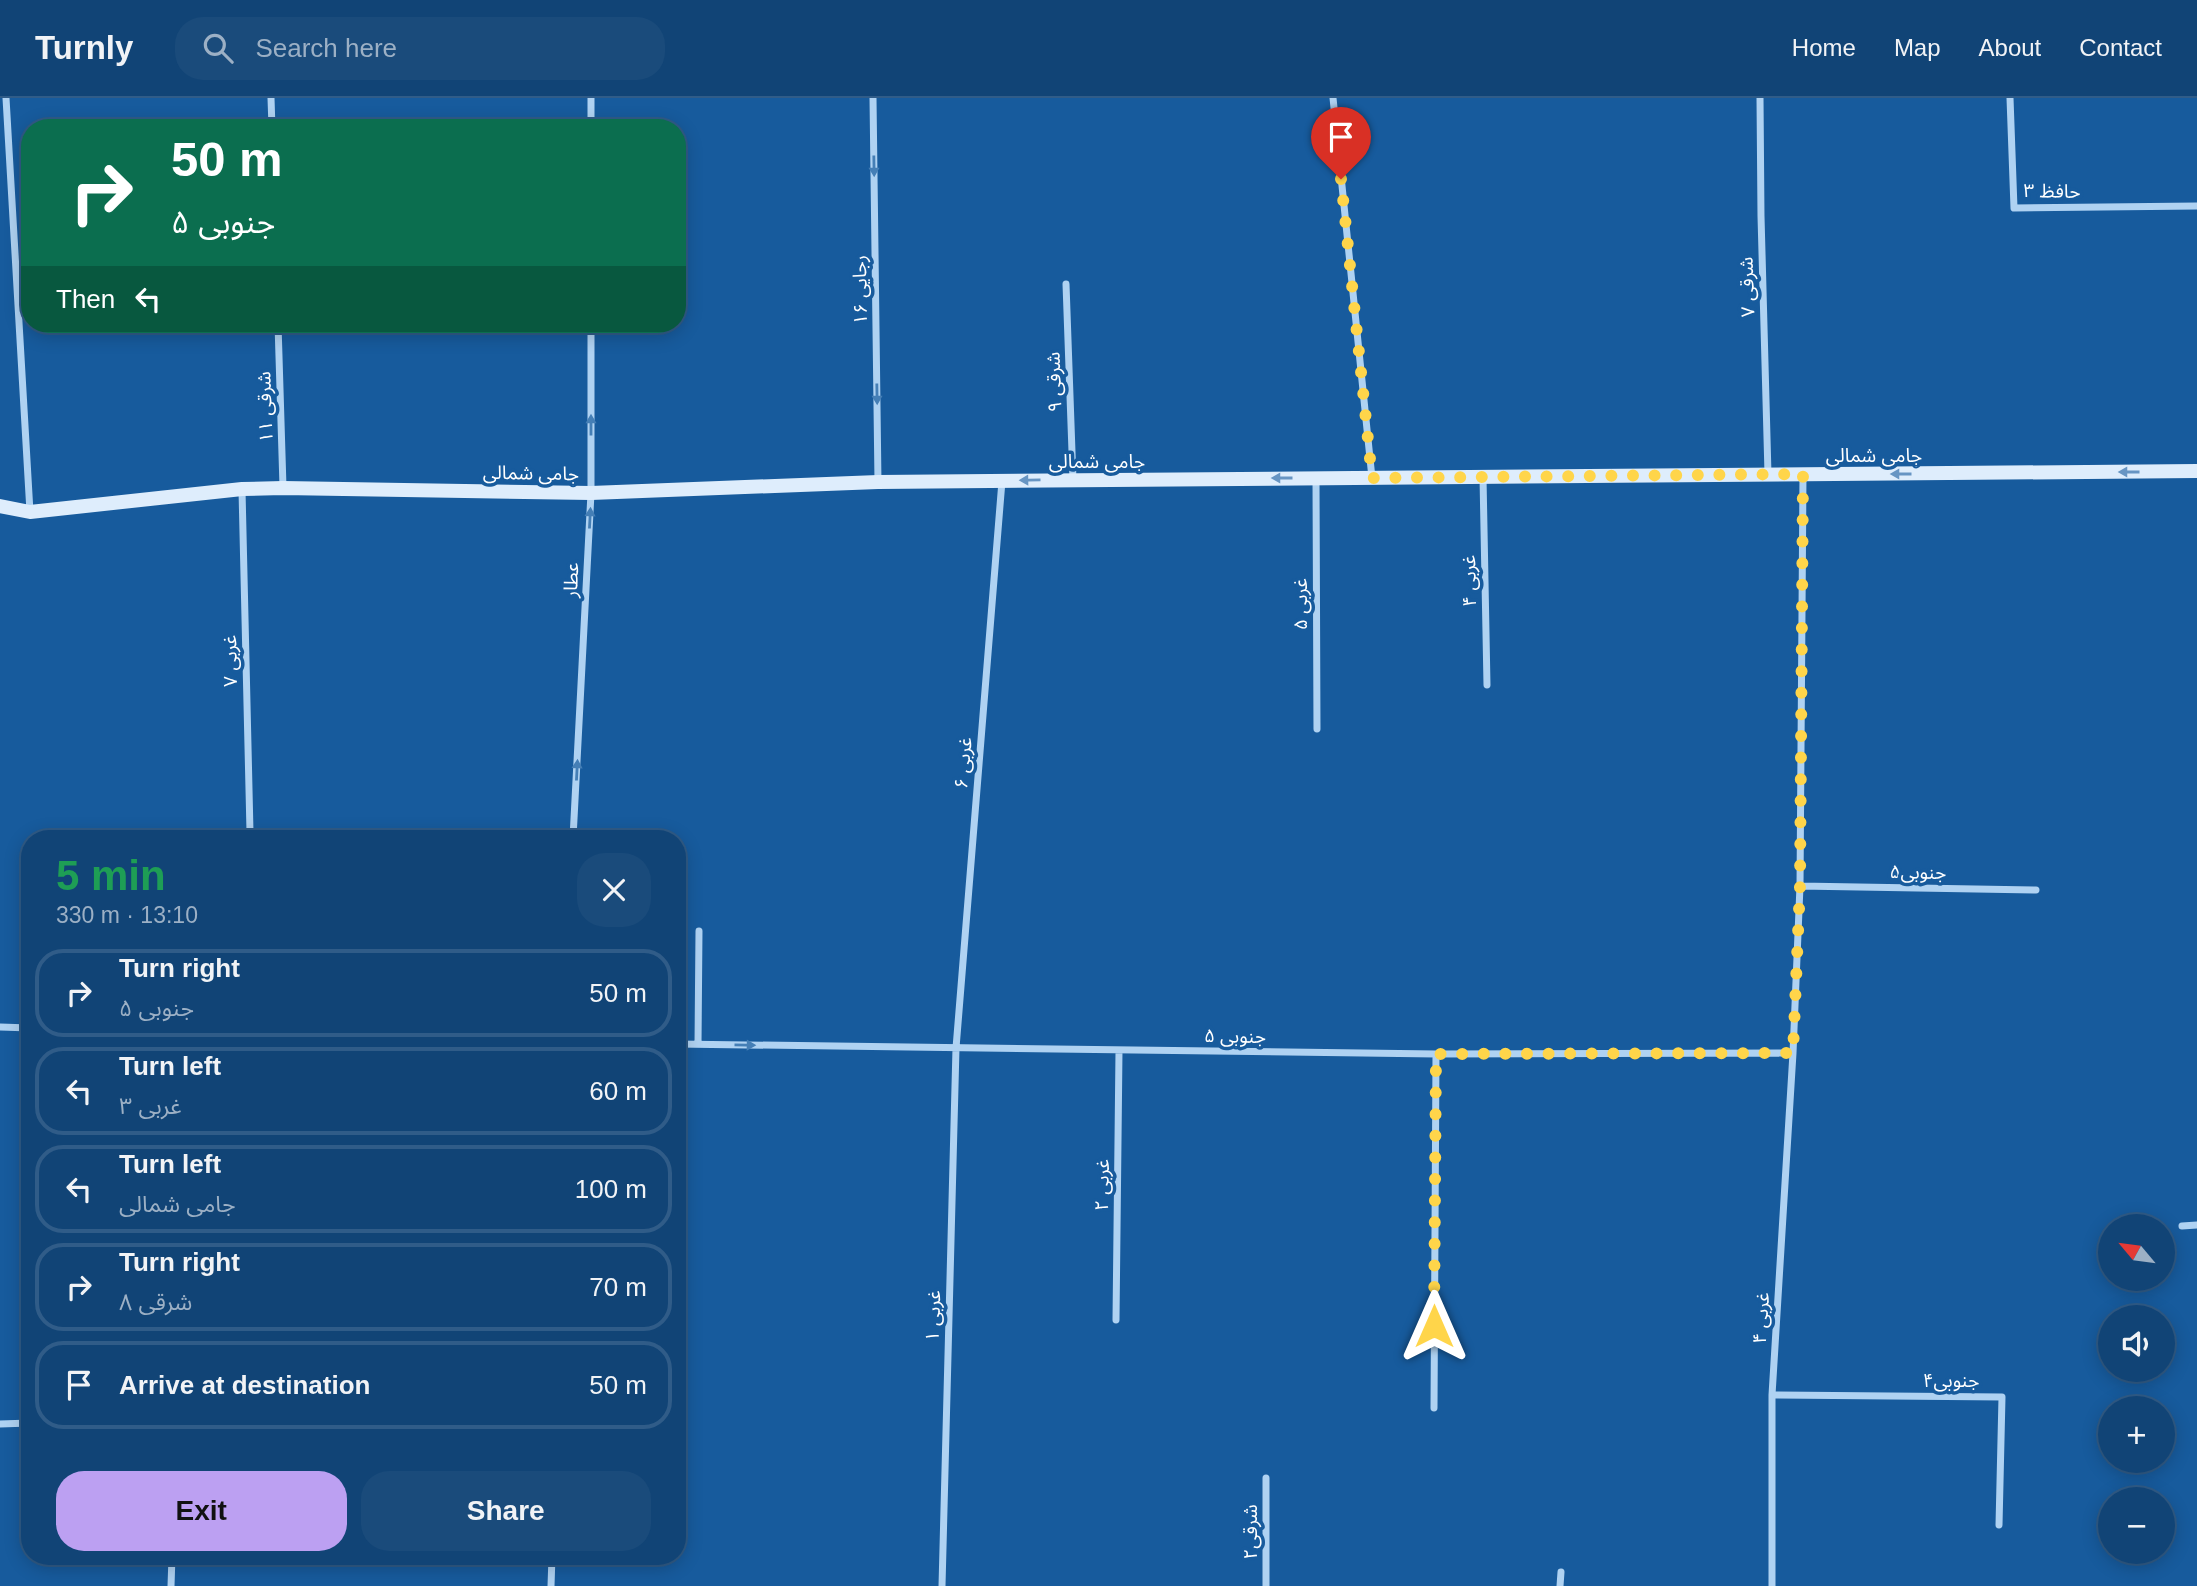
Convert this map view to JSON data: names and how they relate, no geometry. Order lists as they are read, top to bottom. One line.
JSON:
{"streets":{"street":["حافظ ۳","شرقی ۷","رجایی ۱۶","شرقی ۹","شرقی ۱۱","جامی شمالی","عطار","غربی ۴","غربی ۵","غربی ۷","غربی ۶","جنوبی۵","جنوبی ۵","غربی ۲","غربی ۱","جنوبی۴","شرقی۲"]},"crossings":[["شرقی ۷","جامی شمالی"],["رجایی ۱۶","جامی شمالی"],["شرقی ۹","جامی شمالی"],["شرقی ۱۱","جامی شمالی"],["جامی شمالی","عطار"],["جامی شمالی","غربی ۴"],["جامی شمالی","غربی ۵"],["جامی شمالی","غربی ۷"],["جامی شمالی","غربی ۶"],["غربی ۴","جنوبی۵"],["غربی ۴","جنوبی ۵"],["غربی ۴","جنوبی۴"],["غربی ۶","جنوبی ۵"],["غربی ۶","غربی ۱"],["جنوبی ۵","غربی ۲"],["جنوبی ۵","غربی ۱"]],"one_way":["رجایی ۱۶","عطار"],"north":"top left","page":{"header":"Turnly","search":"Search here","nav":["Home","Map","About","Contact"],"turn":["50 m","جنوبی ۵"],"then":"Then","heading":["5 min","330 m · 13:10"],"list":[{"name":"Turn right","note":"جنوبی ۵","value":"50 m"},{"name":"Turn left","note":"غربی ۳","value":"60 m"},{"name":"Turn left","note":"جامی شمالی","value":"100 m"},{"name":"Turn right","note":"شرقی ۸","value":"70 m"},{"name":"Arrive at destination","value":"50 m"}],"map_buttons":["+","−"],"buttons":["Exit","Share"]}}
